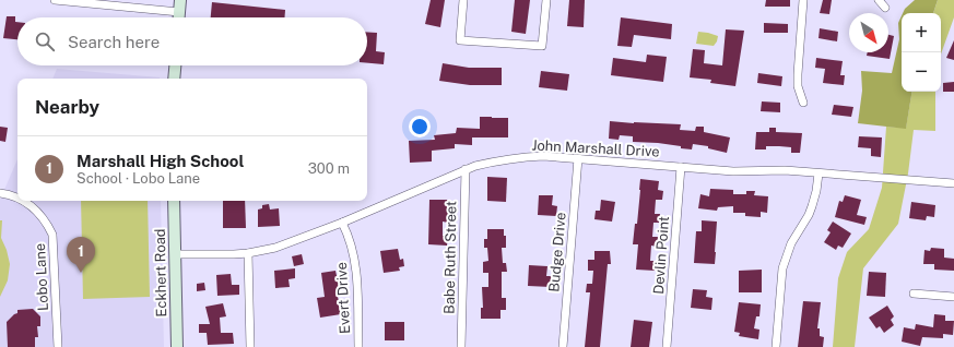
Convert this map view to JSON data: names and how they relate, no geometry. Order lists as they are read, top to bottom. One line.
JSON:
{"streets":{"main road":["Eckhert Road"],"street":["John Marshall Drive","Budge Drive","Devlin Point","Babe Ruth Street","Lobo Lane","Evert Drive"]},"crossings":[["John Marshall Drive","Budge Drive"],["John Marshall Drive","Devlin Point"],["John Marshall Drive","Babe Ruth Street"],["John Marshall Drive","Eckhert Road"],["John Marshall Drive","Evert Drive"]],"north":"bottom right","page":{"map_buttons":["+","−"],"search":"Search here","heading":"Nearby","list":[{"mark":"1","name":"Marshall High School","note":"School · Lobo Lane","value":"300 m"}],"pins":"1"}}
